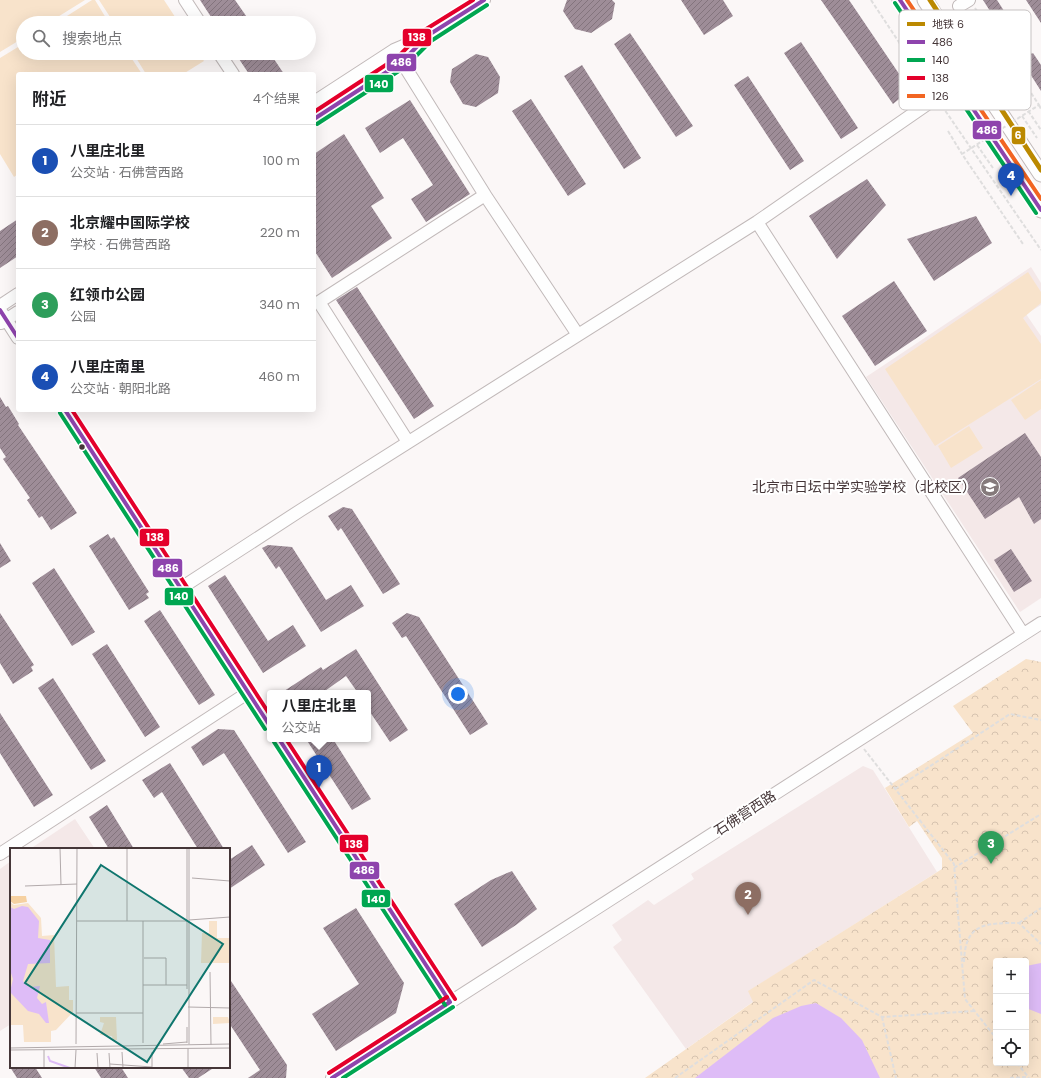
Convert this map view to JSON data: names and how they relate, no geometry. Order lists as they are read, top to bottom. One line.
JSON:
{"streets":{"street":["石佛营西路"]},"places":{"school or university":["北京市日坛中学实验学校（北校区）"]},"lines":["metro line 6","transit line 486","transit line 138","transit line 126","transit line 140"],"legend":["地铁 6","486","140","138","126"],"page":{"search":"搜索地点","heading":["附近","4个结果"],"list":[{"mark":"1","name":"八里庄北里","note":"公交站 · 石佛营西路","value":"100 m"},{"mark":"2","name":"北京耀中国际学校","note":"学校 · 石佛营西路","value":"220 m"},{"mark":"3","name":"红领巾公园","note":"公园","value":"340 m"},{"mark":"4","name":"八里庄南里","note":"公交站 · 朝阳北路","value":"460 m"}],"pins":["4","1","3","2"],"popup":["八里庄北里","公交站"],"map_buttons":["+","−"]}}
